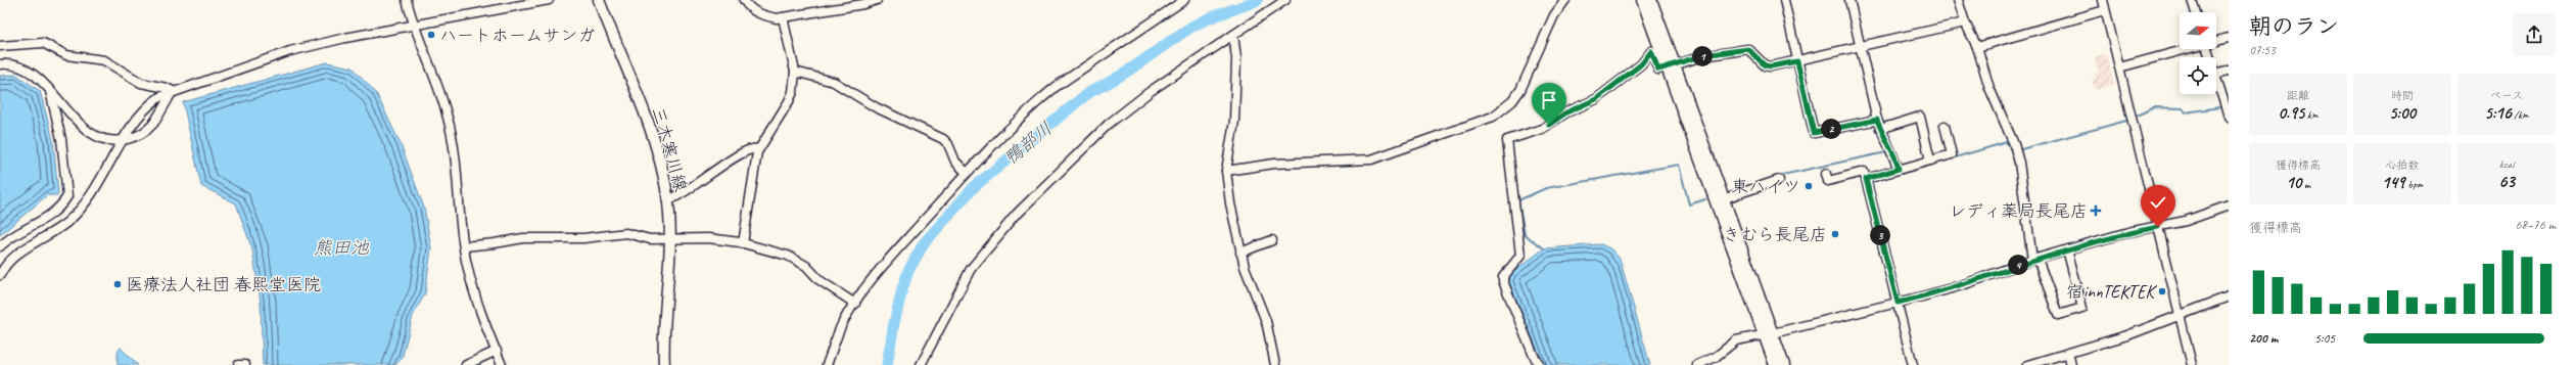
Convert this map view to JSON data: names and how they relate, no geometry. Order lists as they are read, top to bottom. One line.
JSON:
{"streets":{"main road":["三木寒川線"]},"water":["鴨部川","熊田池"],"places":{"other":["ハートホームサンガ","東ハイツ","きむら長尾店","医療法人社団 春熙堂医院","宿innTEKTEK"],"health":["レディ薬局長尾店"]},"north":"right","page":{"heading":["朝のラン","07:53"],"pins":["1","2","3","4"],"stats":[["距離","0.95 km"],["時間","5:00"],["ペース","5:16 /km"],["獲得標高","10 m"],["心拍数","149 bpm"],["kcal","63"]],"chart":["獲得標高","68–76 m"],"list":[{"name":"200 m","note":"5:05"}]}}
